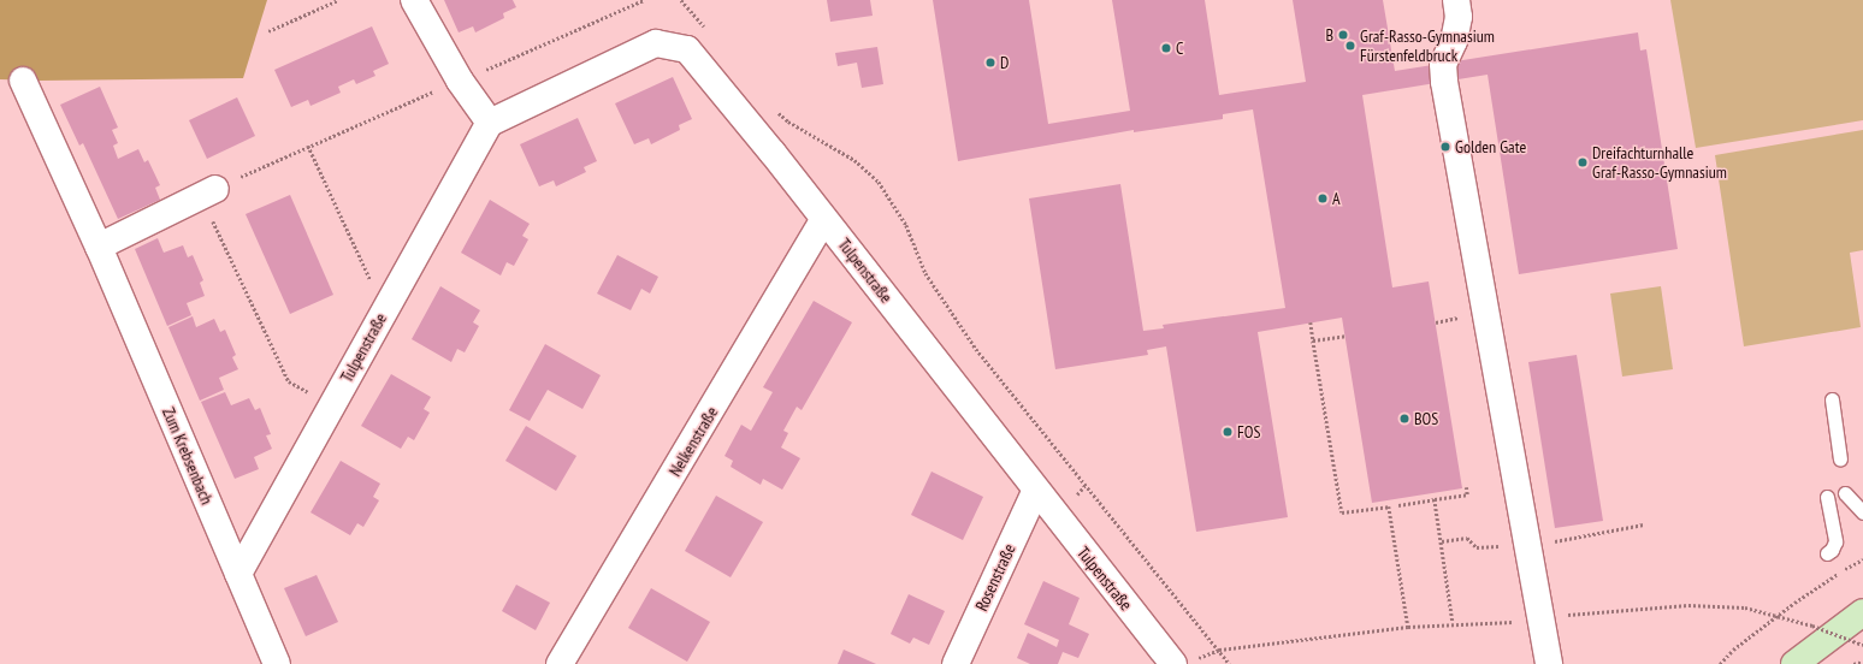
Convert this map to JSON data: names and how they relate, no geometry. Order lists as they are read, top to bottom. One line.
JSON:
{"streets":{"street":["Tulpenstraße","Nelkenstraße","Zum Krebsenbach","Rosenstraße"]},"crossings":[["Tulpenstraße","Nelkenstraße"],["Tulpenstraße","Zum Krebsenbach"],["Tulpenstraße","Rosenstraße"]],"places":["B","Graf-Rasso-Gymnasium Fürstenfeldbruck","C","D","Golden Gate","Dreifachturnhalle Graf-Rasso-Gymnasium","A","BOS","FOS"]}
